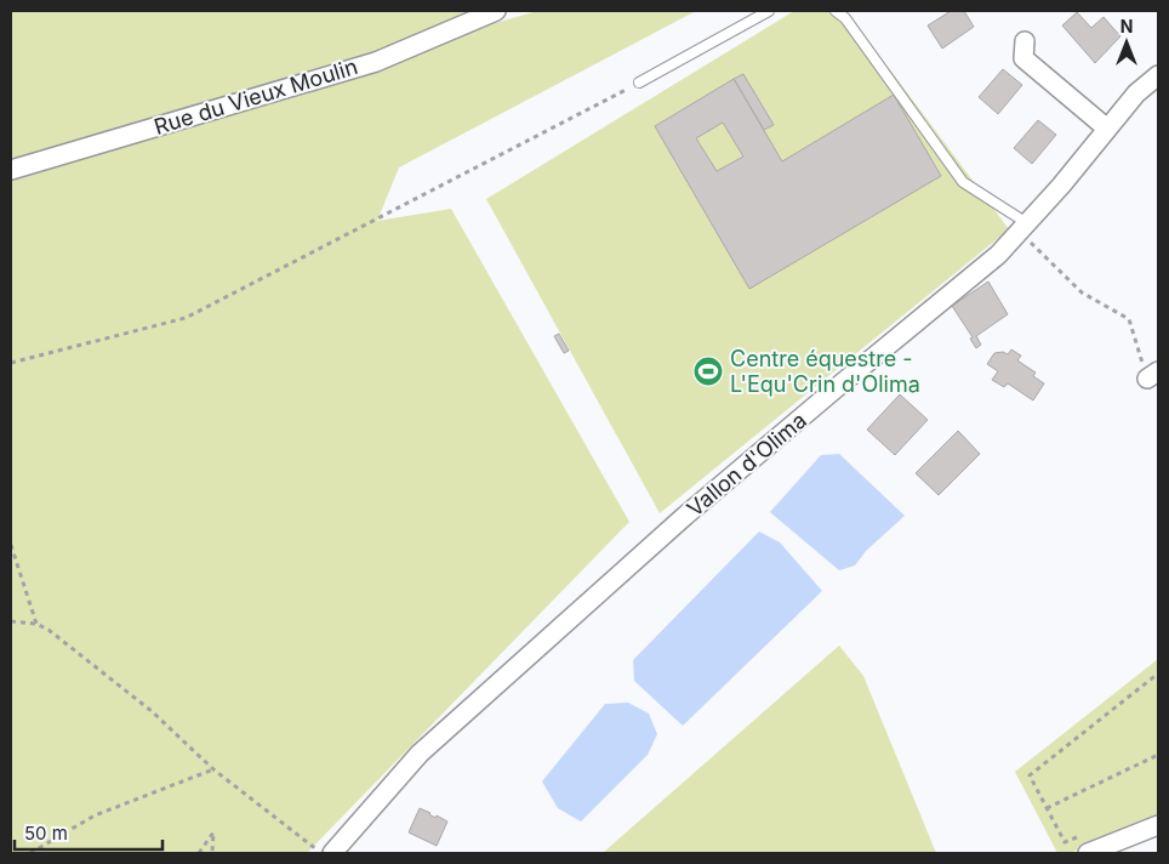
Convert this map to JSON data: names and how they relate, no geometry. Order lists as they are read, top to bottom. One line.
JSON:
{"streets":{"street":["Rue du Vieux Moulin","Vallon d'Olima"]},"places":{"sports":["Centre équestre - L'Equ'Crin d'Olima"]},"scale_bar":"50 m","north":"top"}
